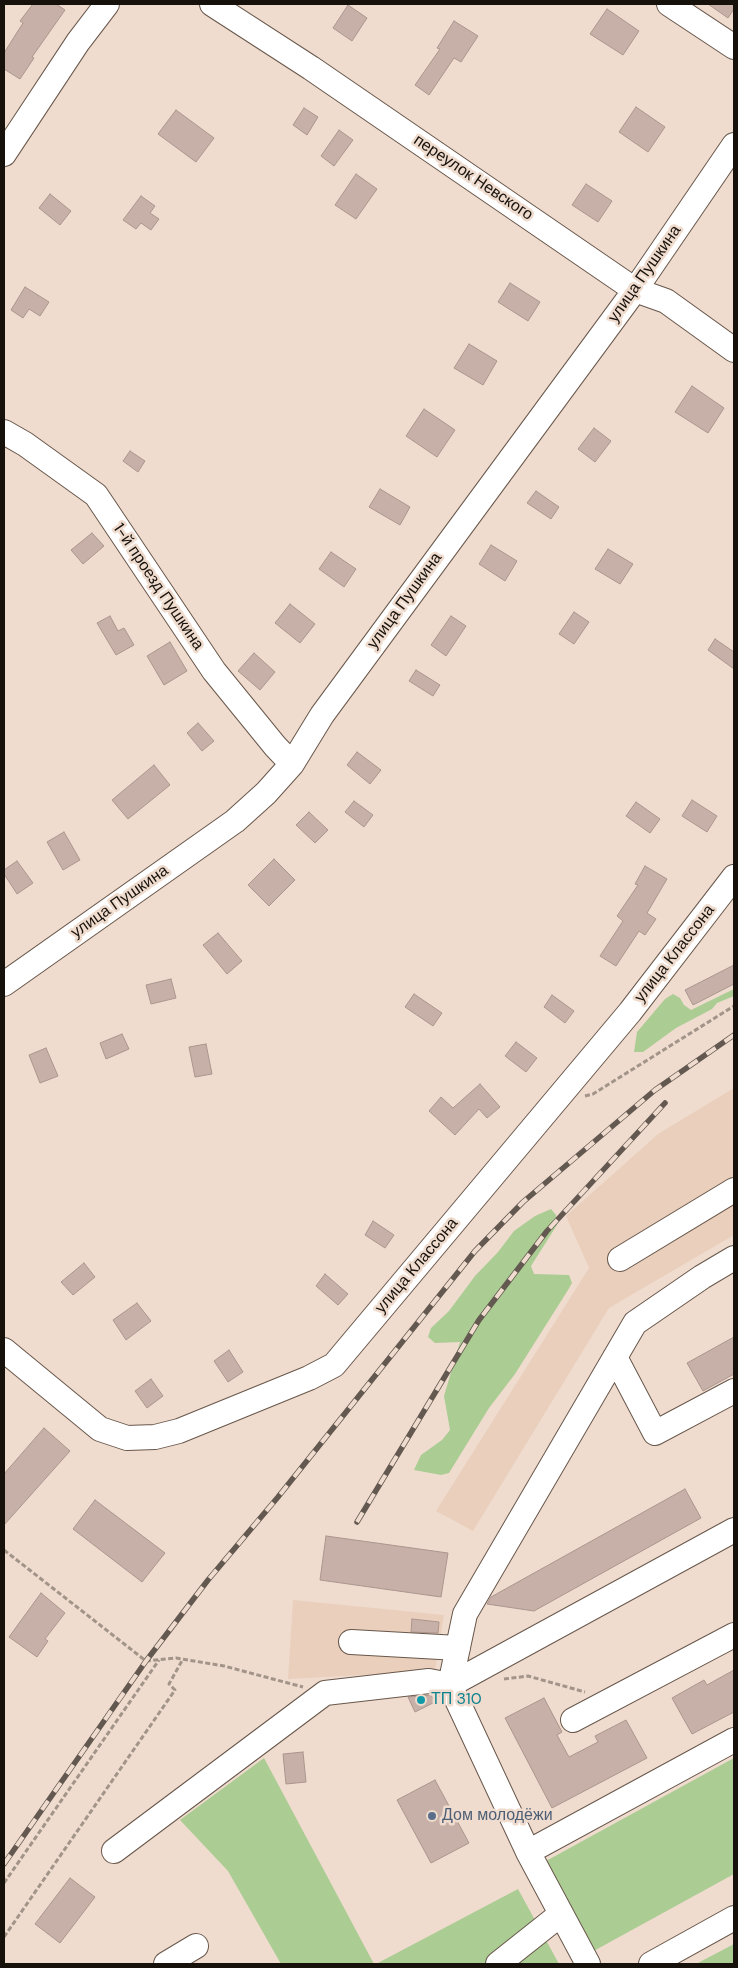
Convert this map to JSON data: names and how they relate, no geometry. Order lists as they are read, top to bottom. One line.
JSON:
{"streets":{"street":["переулок Невского","улица Пушкина","1-й проезд Пушкина","улица Классона"]},"crossings":[["переулок Невского","улица Пушкина"],["улица Пушкина","1-й проезд Пушкина"]],"places":["ТП 310","Дом молодёжи"]}
